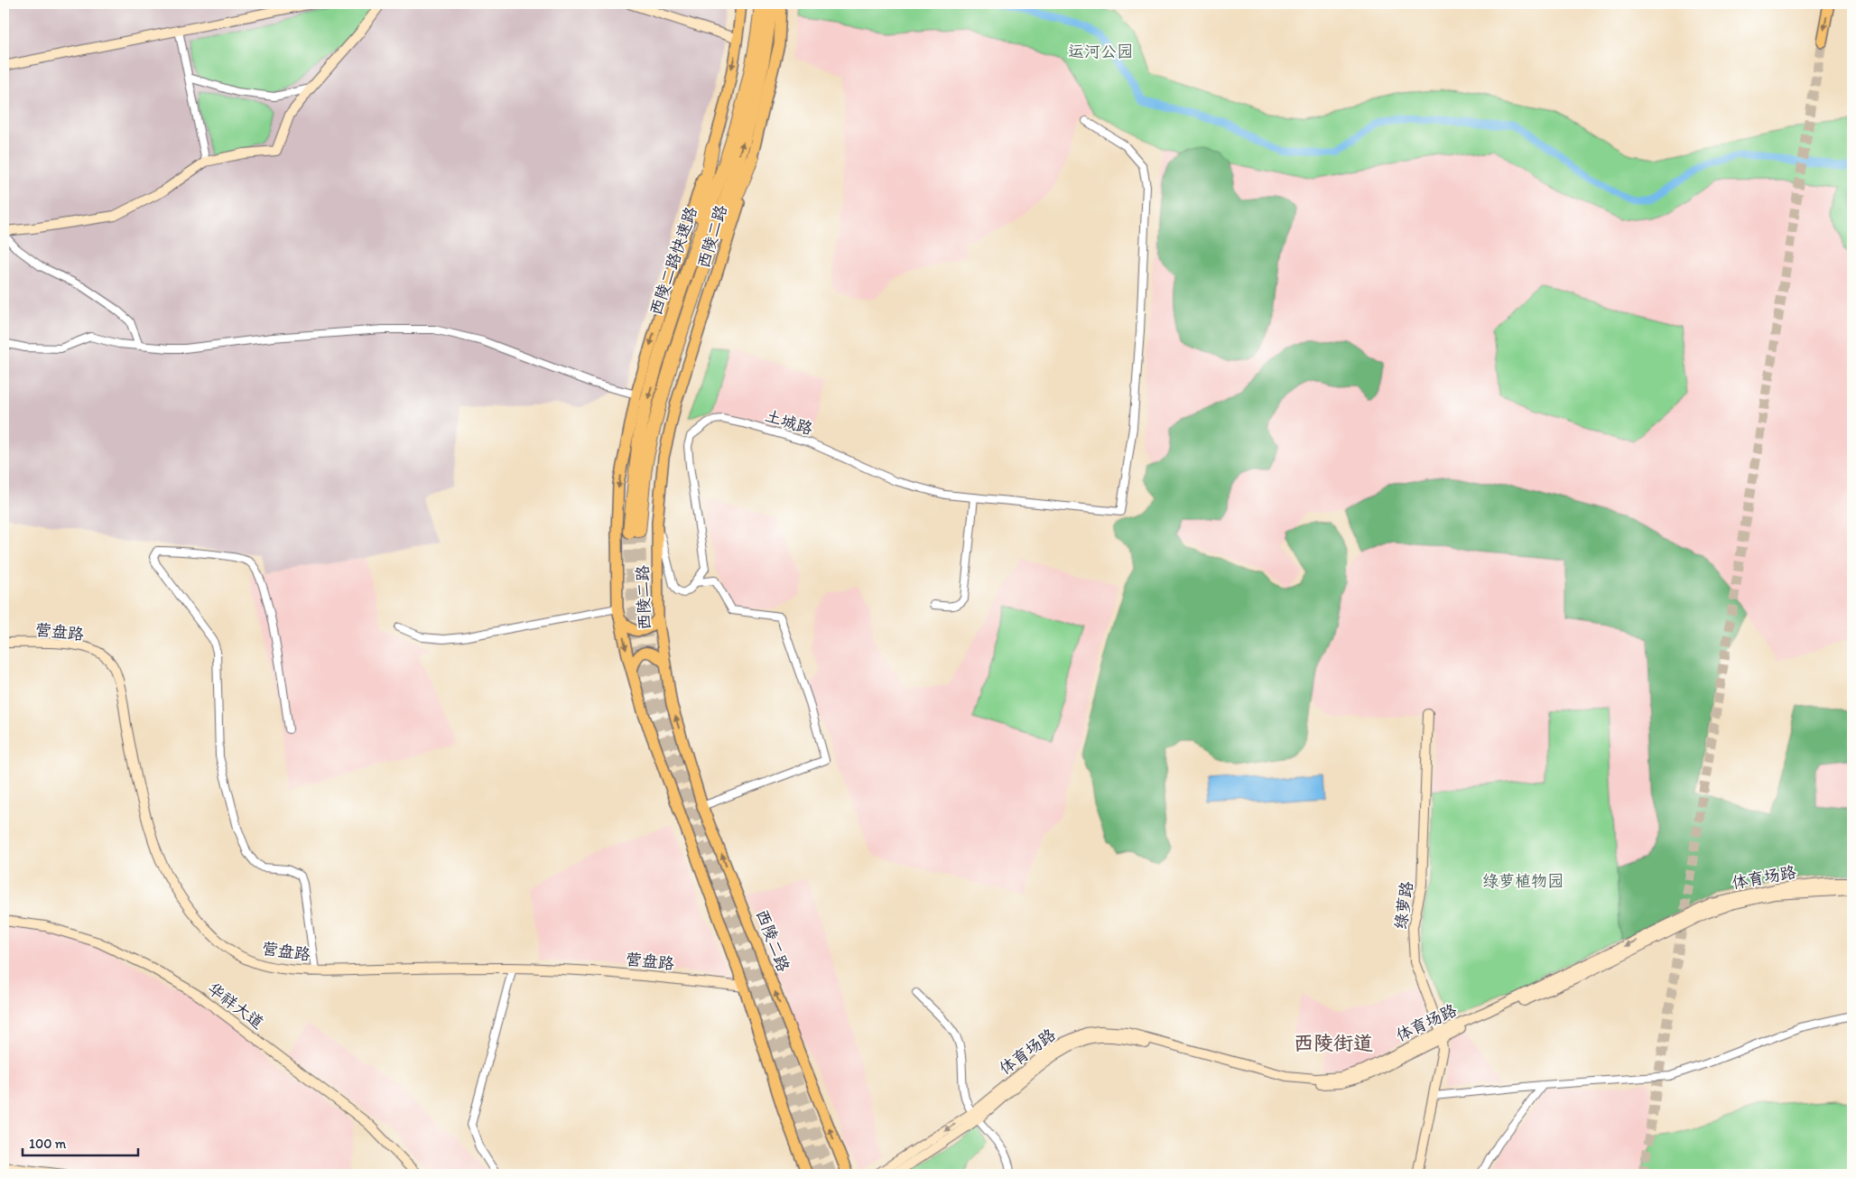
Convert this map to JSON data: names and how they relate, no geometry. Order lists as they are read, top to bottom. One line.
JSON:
{"streets":{"highway":["西陵二路快速路"],"main road":["西陵二路"],"street":["土城路","营盘路","体育场路","绿萝路","华祥大道"]},"crossings":[["西陵二路","营盘路"],["体育场路","绿萝路"]],"districts":["西陵街道"],"parks":["运河公园","绿萝植物园"],"scale_bar":"100 m"}
